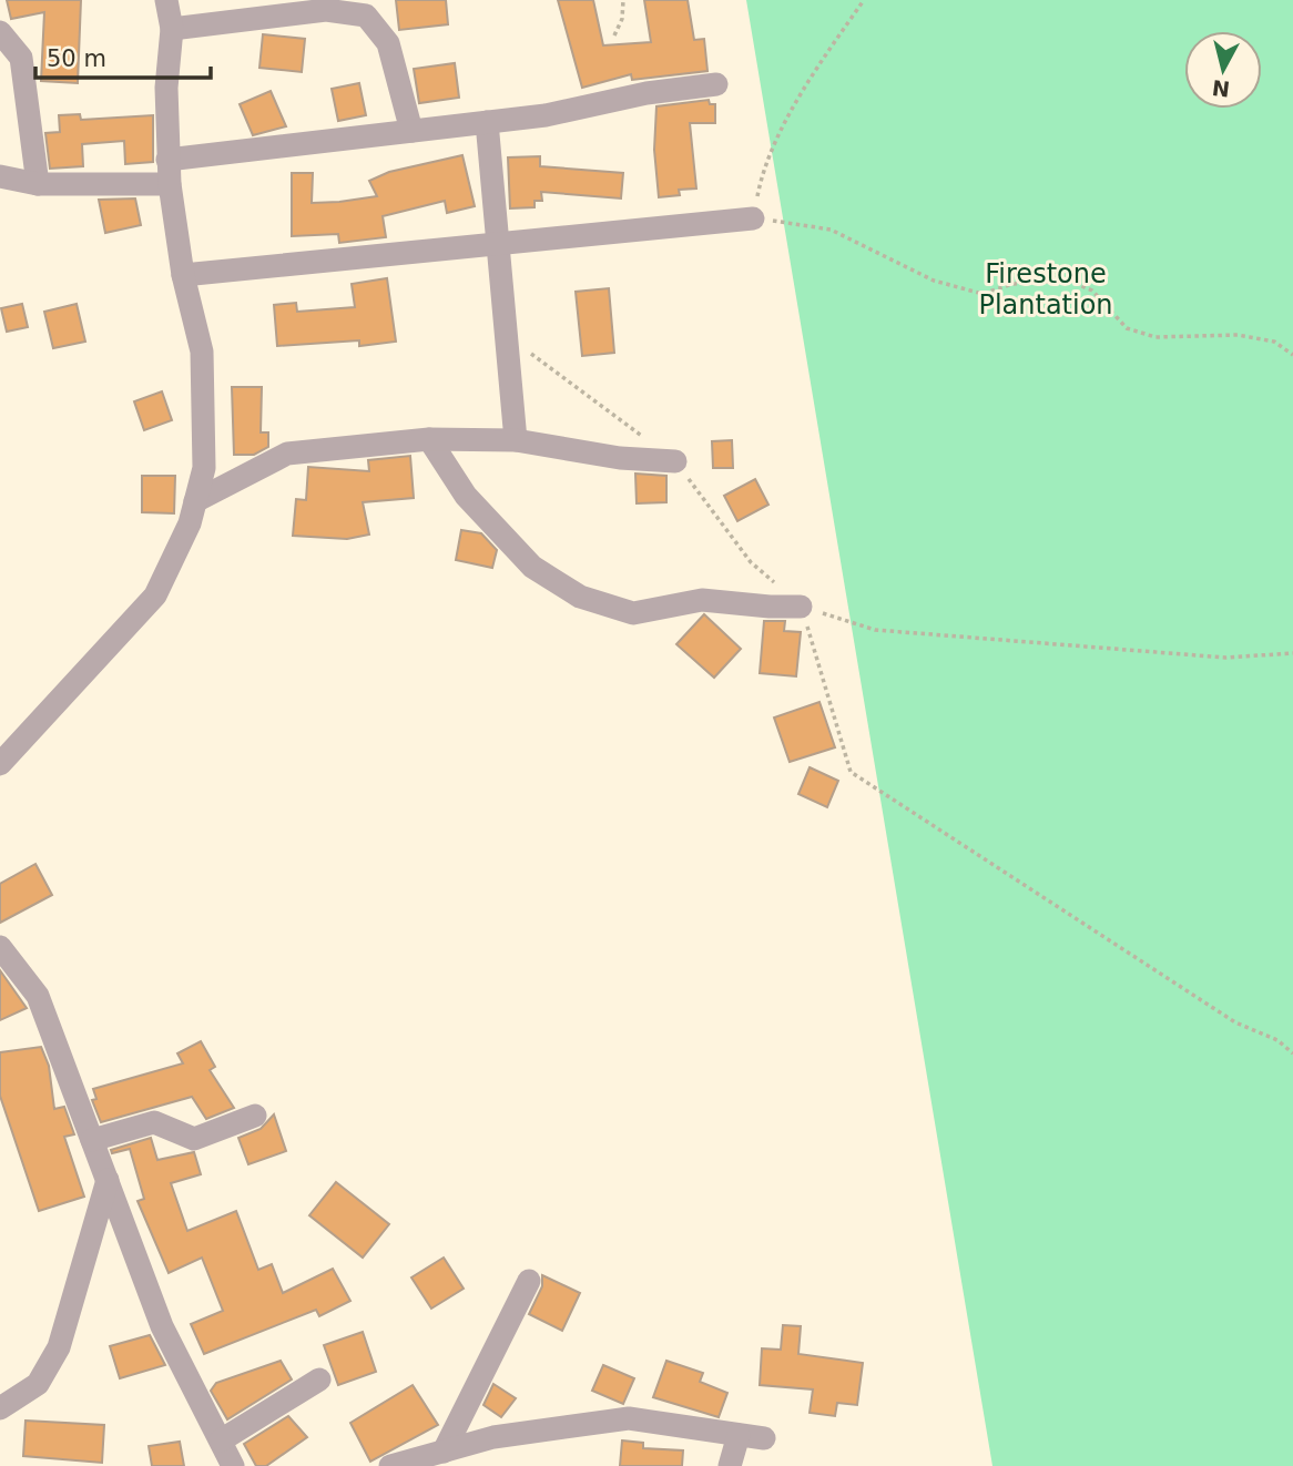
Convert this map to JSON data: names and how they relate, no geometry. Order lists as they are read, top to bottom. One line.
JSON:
{"parks":["Firestone Plantation"],"scale_bar":"50 m","north":"bottom"}
